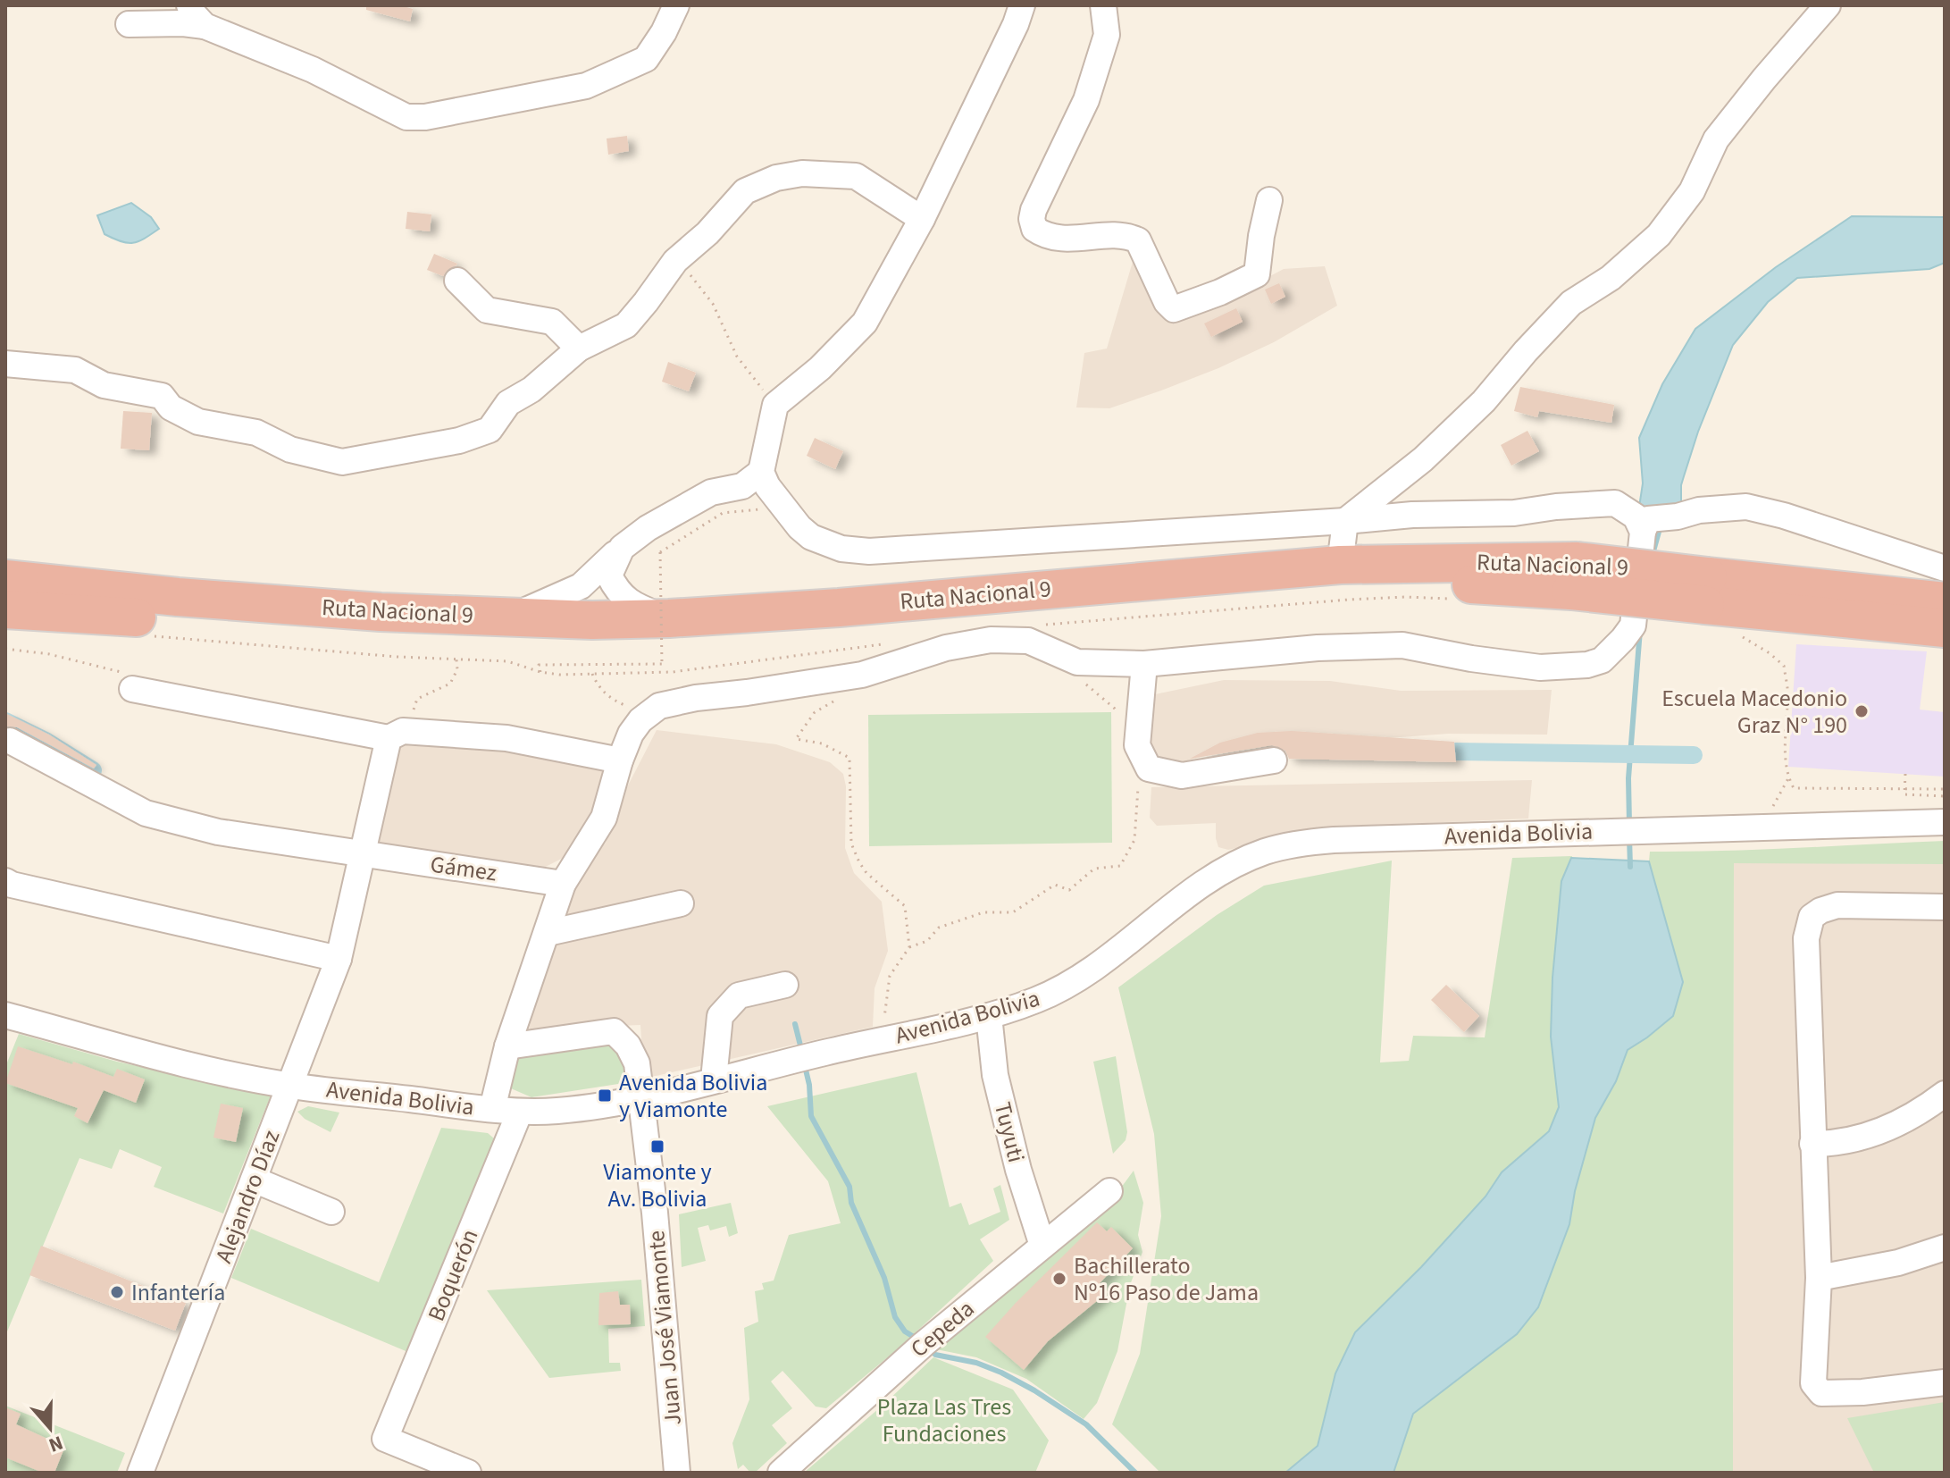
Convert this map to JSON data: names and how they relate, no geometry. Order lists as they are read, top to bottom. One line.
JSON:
{"streets":{"highway":["Ruta Nacional 9"],"street":["Avenida Bolivia","Gámez","Tuyuti","Alejandro Díaz","Boquerón","Juan José Viamonte","Cepeda"]},"crossings":[["Avenida Bolivia","Tuyuti"],["Avenida Bolivia","Alejandro Díaz"],["Avenida Bolivia","Boquerón"],["Avenida Bolivia","Juan José Viamonte"],["Gámez","Alejandro Díaz"],["Tuyuti","Cepeda"]],"parks":["Plaza Las Tres Fundaciones"],"places":{"other":["Escuela Macedonio Graz N° 190","Bachillerato Nº16 Paso de Jama","Infantería"],"transit":["Avenida Bolivia y Viamonte","Viamonte y Av. Bolivia"]},"north":"bottom"}
